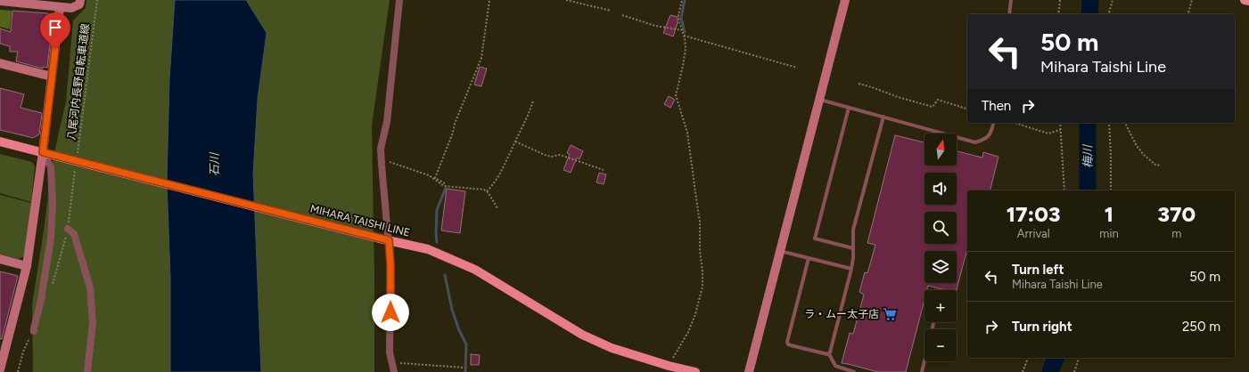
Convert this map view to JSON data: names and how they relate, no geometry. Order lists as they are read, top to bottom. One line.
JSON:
{"streets":{"main road":["MIHARA TAISHI LINE"],"path":["八尾河内長野自転車道線"]},"crossings":[["八尾河内長野自転車道線","MIHARA TAISHI LINE"]],"water":["梅川","石川"],"places":{"supermarket":["ラ・ムー太子店"]},"north":"top","page":{"turn":["50 m","Mihara Taishi Line"],"then":"Then","map_buttons":["+","−"],"eta":["17:03","Arrival","1","min","370","m"],"list":[{"name":"Turn left","note":"Mihara Taishi Line","value":"50 m"},{"name":"Turn right","value":"250 m"}]}}
